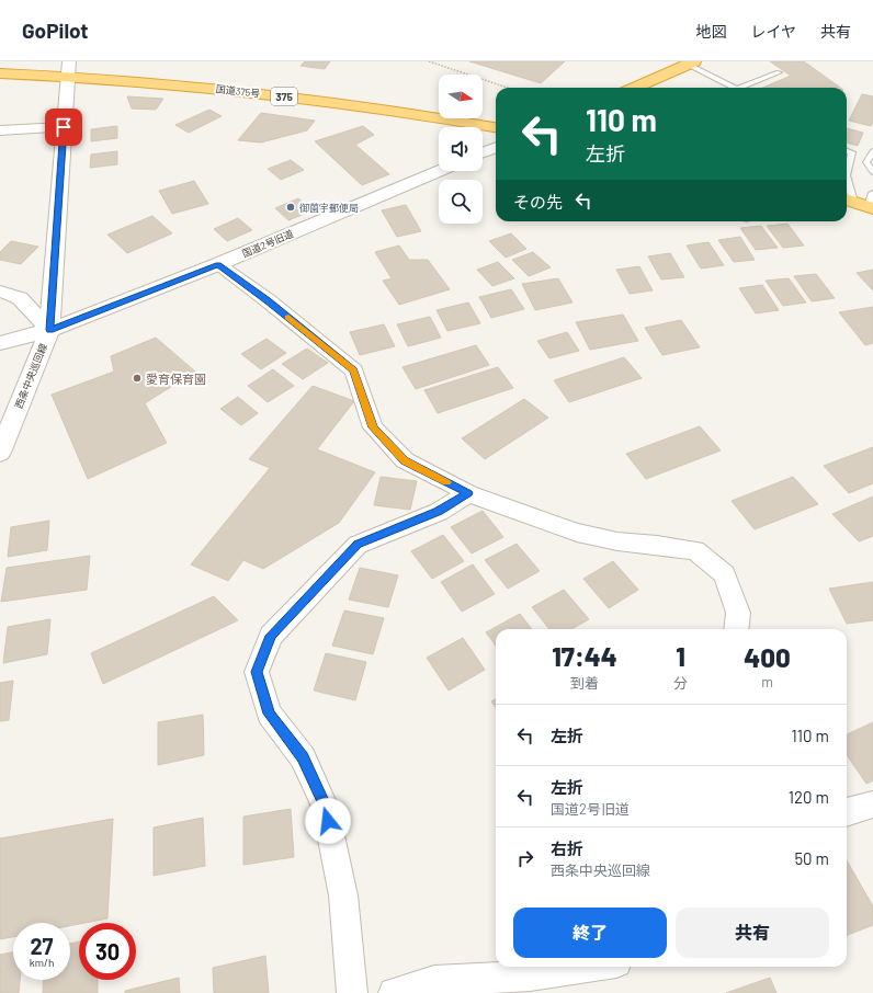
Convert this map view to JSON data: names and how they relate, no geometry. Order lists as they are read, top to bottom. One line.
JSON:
{"streets":{"highway":["国道375号","375"],"street":["国道2号旧道","西条中央巡回線"]},"crossings":[["国道375号","西条中央巡回線"],["国道2号旧道","西条中央巡回線"]],"places":["御薗宇郵便局","愛育保育園"],"north":"right","page":{"header":"GoPilot","nav":["地図","レイヤ","共有"],"turn":["110 m","左折"],"then":"その先","eta":["17:44","到着","1","分","400","m"],"list":[{"name":"左折","value":"110 m"},{"name":"左折","note":"国道2号旧道","value":"120 m"},{"name":"右折","note":"西条中央巡回線","value":"50 m"}],"buttons":["終了","共有"],"speed":"27 km/h","limit":"30"}}
